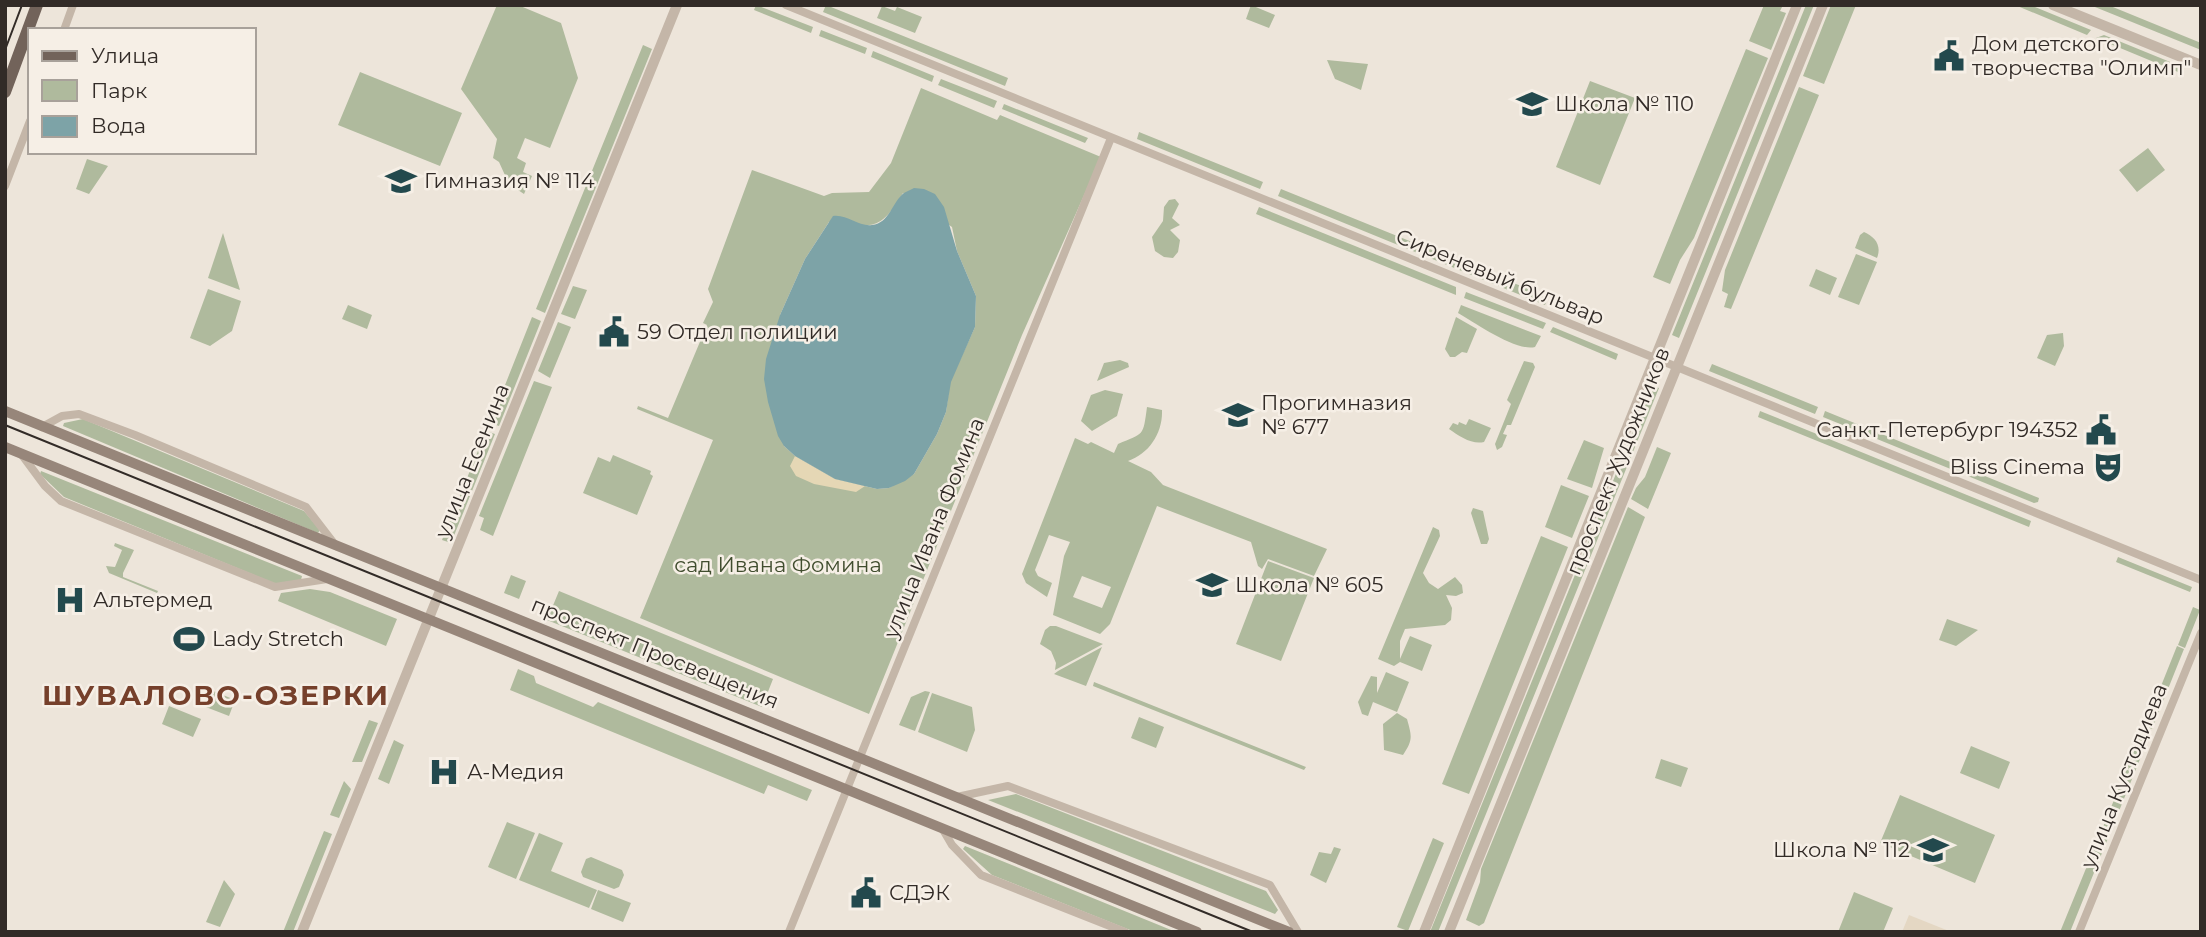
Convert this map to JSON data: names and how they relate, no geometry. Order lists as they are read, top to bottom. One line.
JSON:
{"streets":{"main road":["проспект Просвещения"],"street":["Сиреневый бульвар","улица Есенина","проспект Художников","улица Ивана Фомина","улица Кустодиева"]},"crossings":[["Сиреневый бульвар","проспект Художников"],["Сиреневый бульвар","улица Ивана Фомина"],["улица Есенина","проспект Просвещения"],["улица Ивана Фомина","проспект Просвещения"]],"districts":["ШУВАЛОВО-ОЗЕРКИ"],"parks":["сад Ивана Фомина"],"places":{"public building":["Дом детского творчества \"Олимп\"","59 Отдел полиции","Санкт-Петербург 194352","СДЭК"],"school or university":["Школа № 110","Гимназия № 114","Прогимназия № 677","Школа № 605","Школа № 112"],"theatre":["Bliss Cinema"],"hospital":["Альтермед","А-Медия"],"sports":["Lady Stretch"]},"legend":["Улица","Парк","Вода"]}
